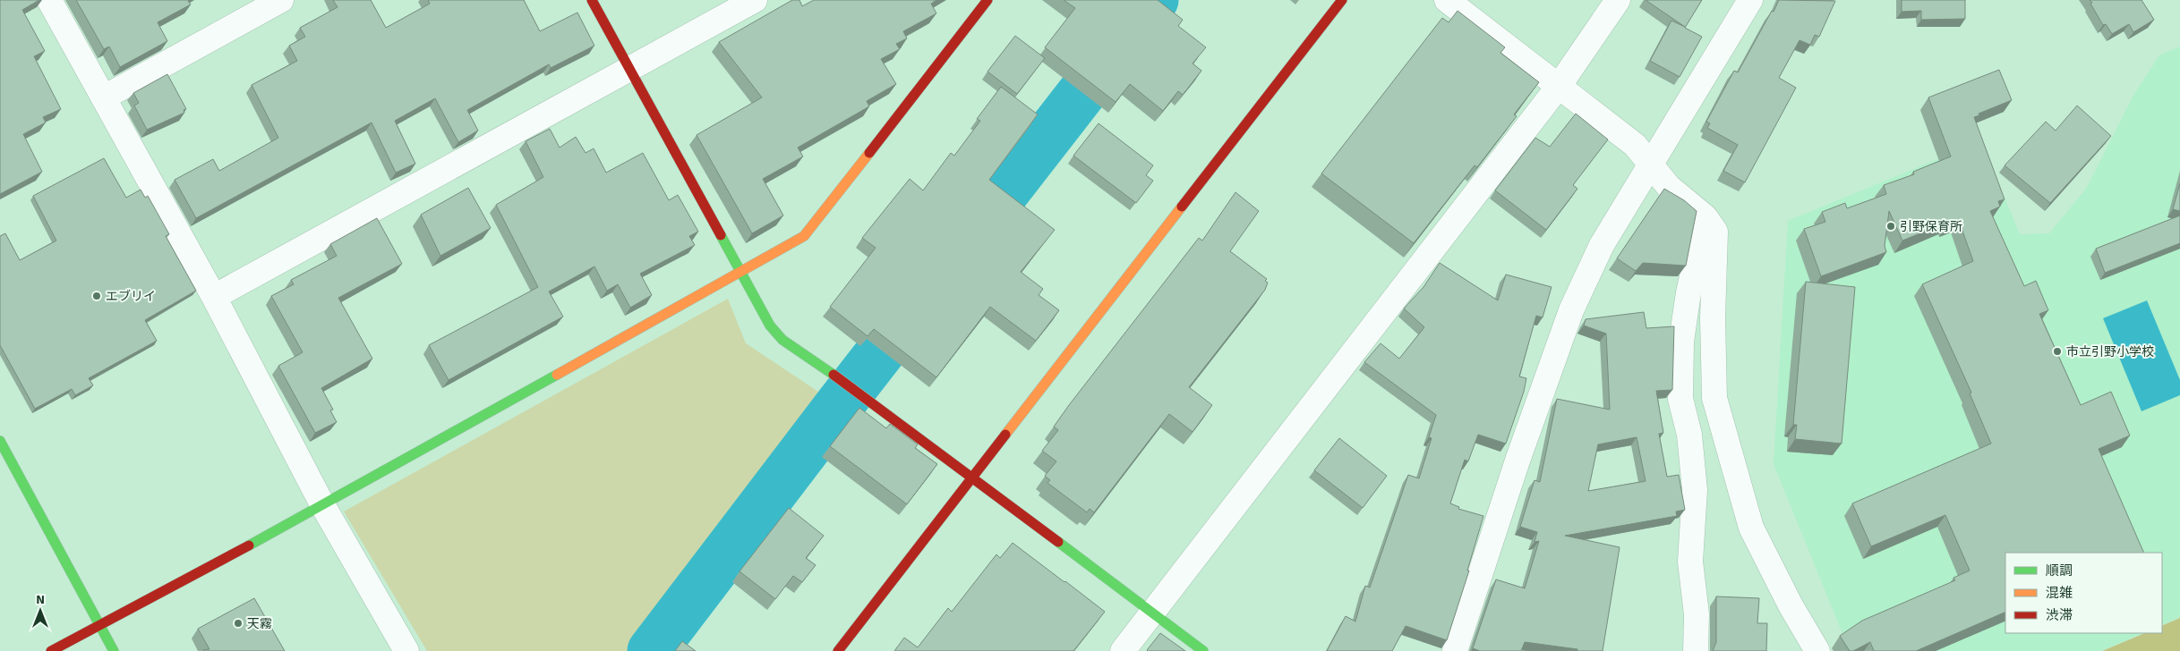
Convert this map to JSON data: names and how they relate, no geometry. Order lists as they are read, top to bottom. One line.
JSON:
{"places":["引野保育所","エブリイ","市立引野小学校","天霧"],"legend":["順調","混雑","渋滞"],"north":"top"}
